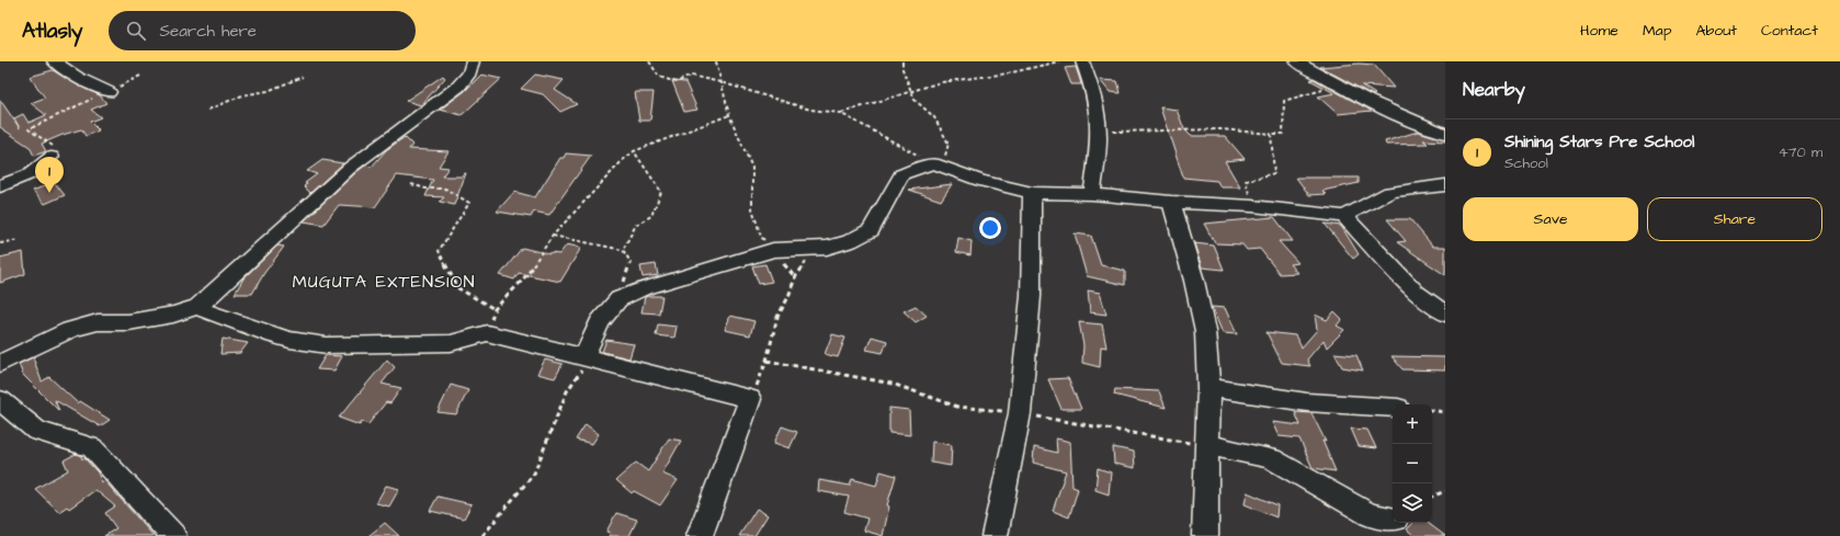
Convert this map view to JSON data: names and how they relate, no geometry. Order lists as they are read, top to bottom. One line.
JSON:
{"districts":["MUGUTA EXTENSION"],"page":{"header":"Atlasly","search":"Search here","nav":["Home","Map","About","Contact"],"heading":"Nearby","list":[{"mark":"1","name":"Shining Stars Pre School","note":"School","value":"470 m"}],"pins":"1","buttons":["Save","Share"],"map_buttons":["+","−"]}}
